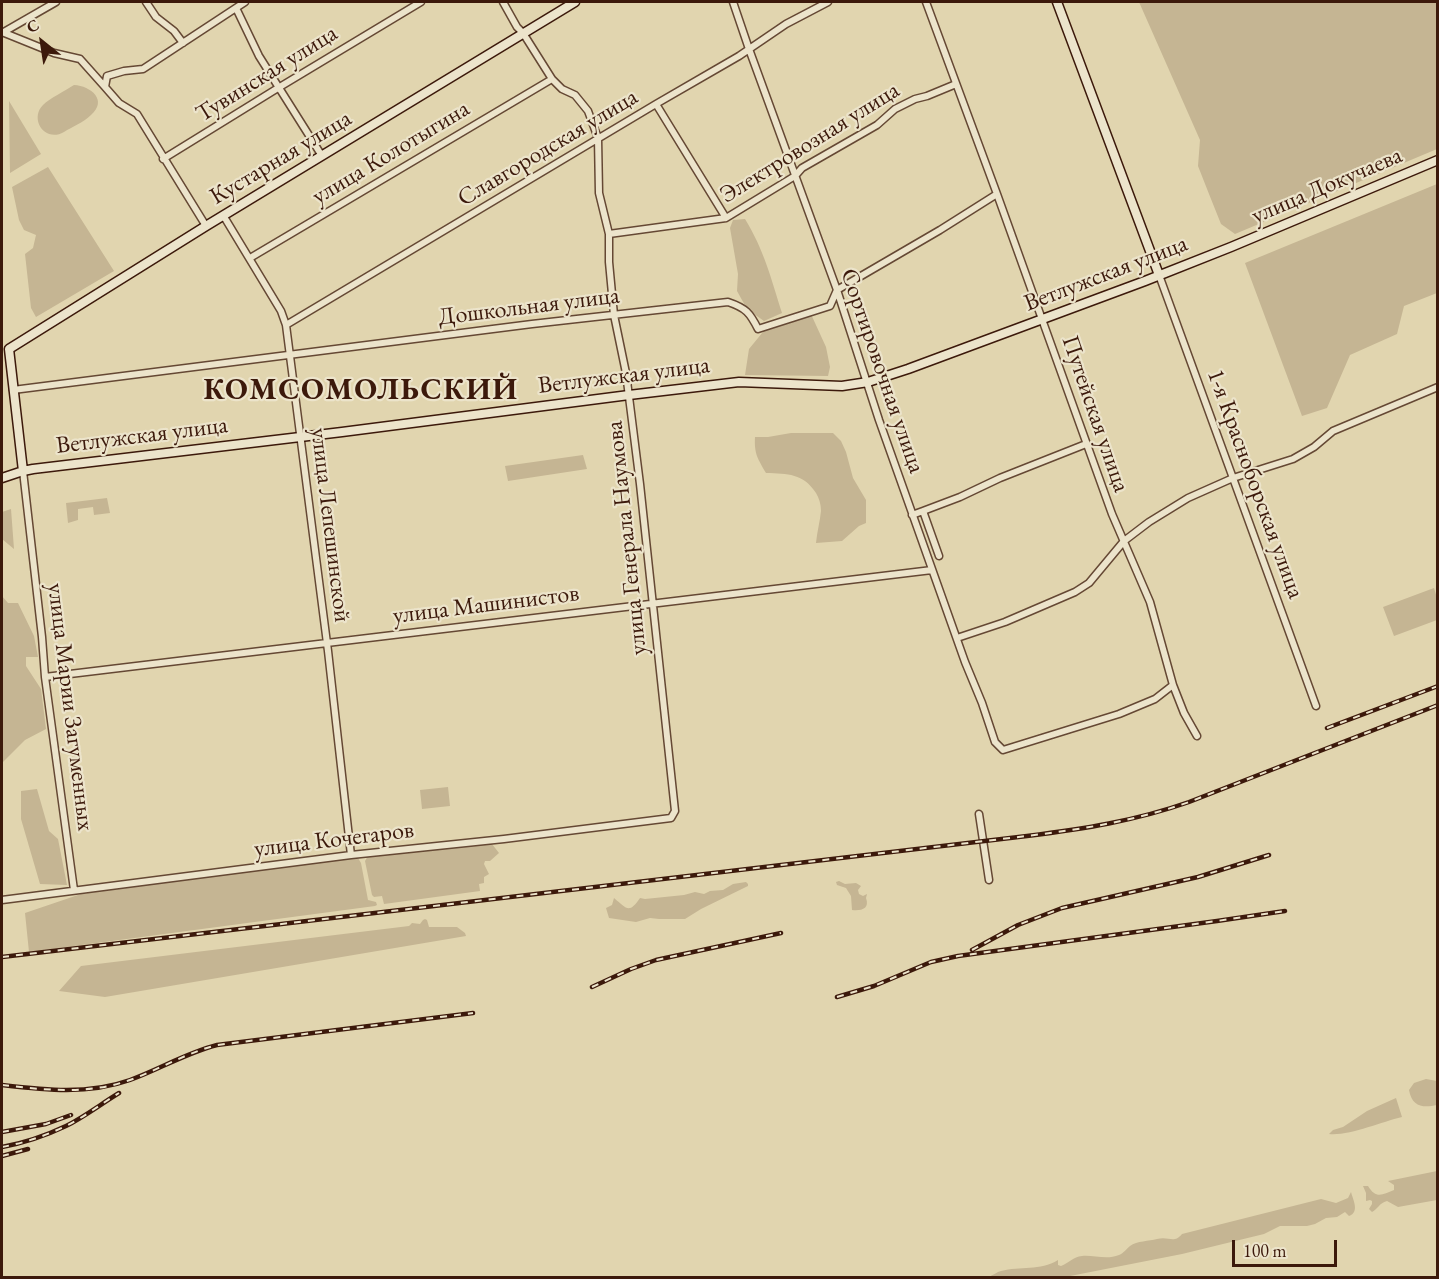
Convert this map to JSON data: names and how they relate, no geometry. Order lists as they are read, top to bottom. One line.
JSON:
{"streets":{"main road":["Кустарная улица","улица Докучаева","Ветлужская улица","улица Марии Загуменных"],"street":["Тувинская улица","Электровозная улица","Славгородская улица","улица Колотыгина","Дошкольная улица","Сортировочная улица","Путейская улица","1-я Красноборская улица","улица Лепешинской","улица Генерала Наумова","улица Машинистов","улица Кочегаров"]},"crossings":[["Электровозная улица","Сортировочная улица"],["Электровозная улица","Путейская улица"],["Электровозная улица","улица Генерала Наумова"],["Славгородская улица","Сортировочная улица"],["Славгородская улица","улица Лепешинской"],["Славгородская улица","улица Генерала Наумова"],["улица Колотыгина","улица Лепешинской"],["улица Колотыгина","улица Генерала Наумова"],["Кустарная улица","улица Лепешинской"],["Кустарная улица","улица Генерала Наумова"],["Кустарная улица","улица Марии Загуменных"],["улица Докучаева","Ветлужская улица"],["Ветлужская улица","Сортировочная улица"],["Ветлужская улица","Путейская улица"],["Ветлужская улица","1-я Красноборская улица"],["Ветлужская улица","улица Лепешинской"],["Ветлужская улица","улица Генерала Наумова"],["Ветлужская улица","улица Марии Загуменных"],["Дошкольная улица","Сортировочная улица"],["Дошкольная улица","Путейская улица"],["Дошкольная улица","улица Лепешинской"],["Дошкольная улица","улица Генерала Наумова"],["Дошкольная улица","улица Марии Загуменных"],["Сортировочная улица","Путейская улица"],["Сортировочная улица","улица Машинистов"],["улица Лепешинской","улица Машинистов"],["улица Лепешинской","улица Кочегаров"],["улица Генерала Наумова","улица Машинистов"],["улица Генерала Наумова","улица Кочегаров"],["улица Машинистов","улица Марии Загуменных"],["улица Марии Загуменных","улица Кочегаров"]],"districts":["КОМСОМОЛЬСКИЙ"],"scale_bar":"100 m","north":"top left"}
